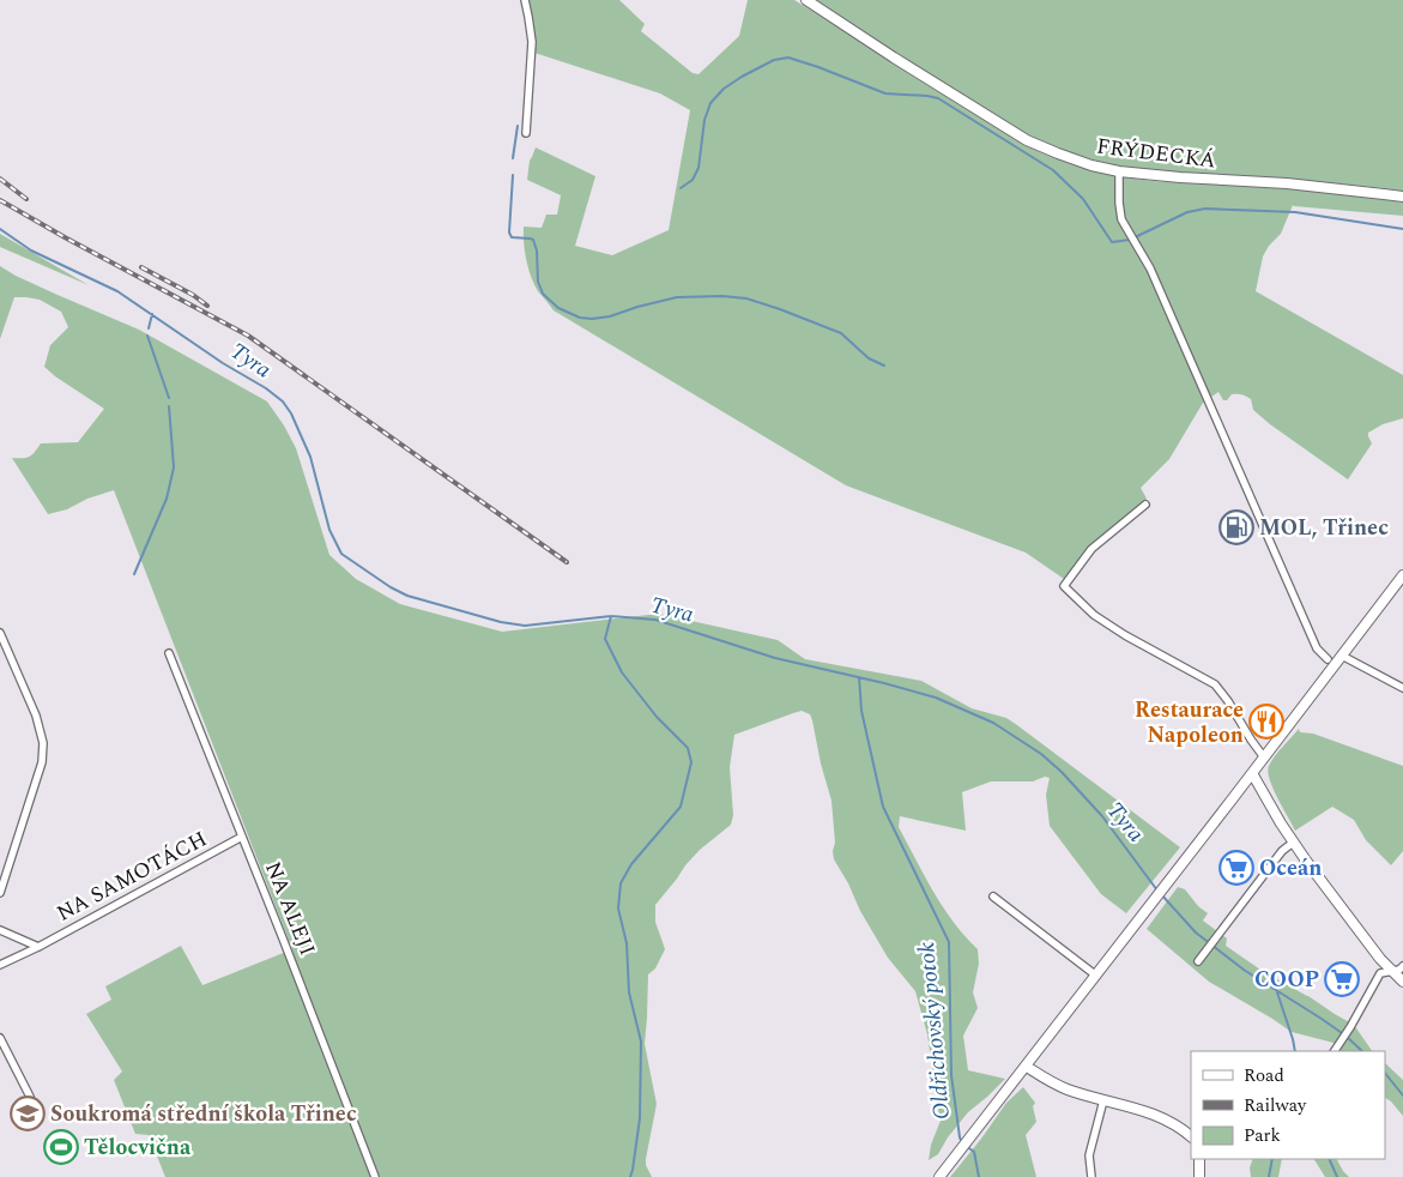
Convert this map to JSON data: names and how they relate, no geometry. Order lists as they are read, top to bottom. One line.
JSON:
{"streets":{"main road":["FRÝDECKÁ"],"street":["NA SAMOTÁCH","NA ALEJI"]},"crossings":[["NA SAMOTÁCH","NA ALEJI"]],"water":["Tyra","Oldřichovský potok"],"places":{"fuel station":["MOL, Třinec"],"restaurant":["Restaurace Napoleon"],"supermarket":["Oceán","COOP"],"school or university":["Soukromá střední škola Třinec"],"sports":["Tělocvična"]},"legend":["Road","Railway","Park"]}
